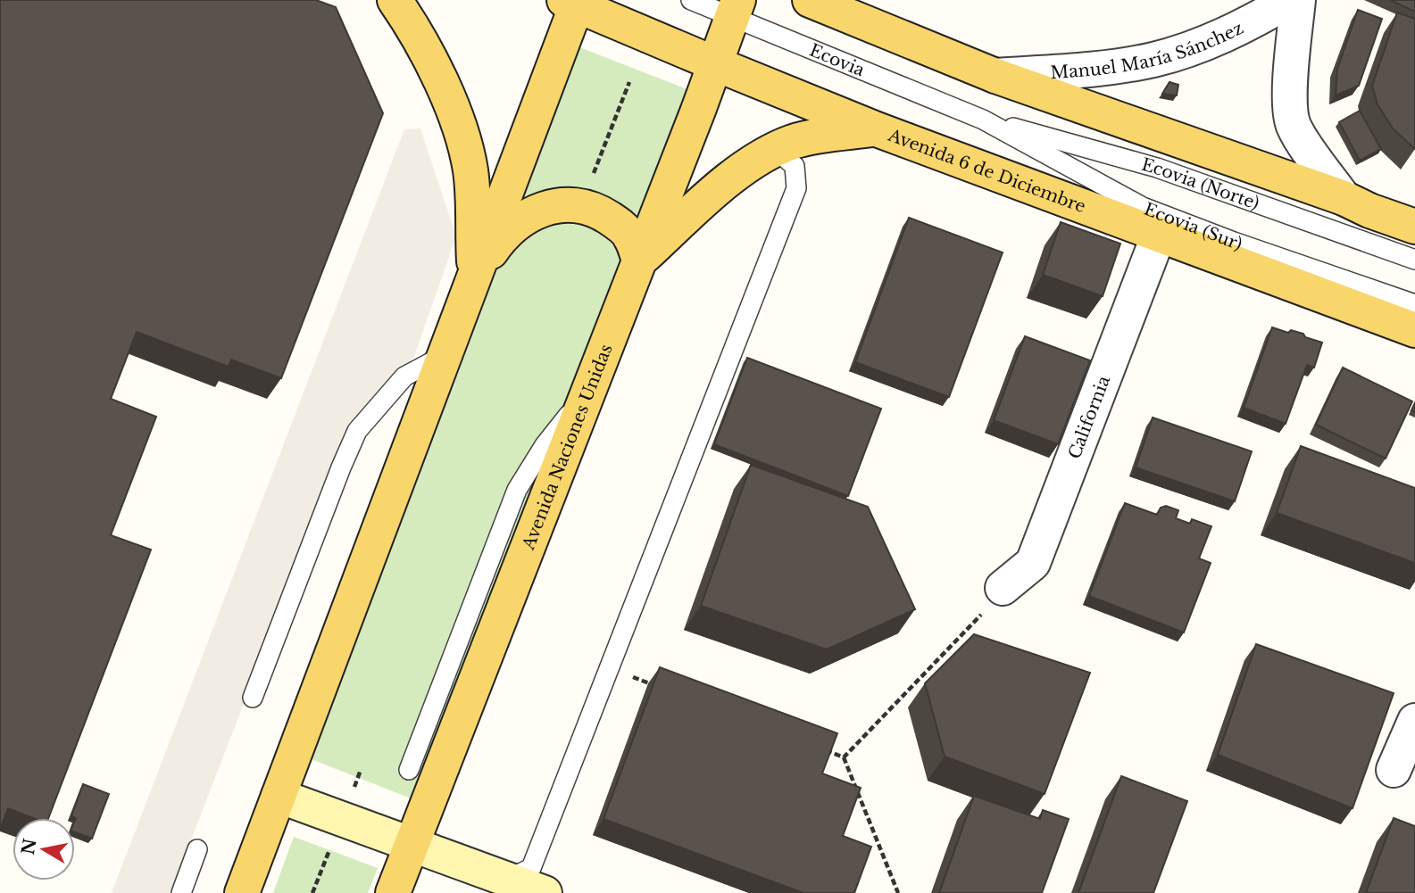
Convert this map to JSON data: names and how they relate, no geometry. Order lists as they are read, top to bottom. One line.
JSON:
{"streets":{"main road":["Avenida 6 de Diciembre","Avenida Naciones Unidas"],"street":["Manuel María Sánchez","California"],"lane":["Ecovia","Ecovia (Norte)","Ecovia (Sur)"]},"crossings":[["Ecovia","Ecovia (Norte)"],["Ecovia","Ecovia (Sur)"],["Ecovia","Avenida Naciones Unidas"],["Avenida 6 de Diciembre","California"],["Avenida 6 de Diciembre","Avenida Naciones Unidas"],["Ecovia (Norte)","Ecovia (Sur)"]],"north":"left"}
